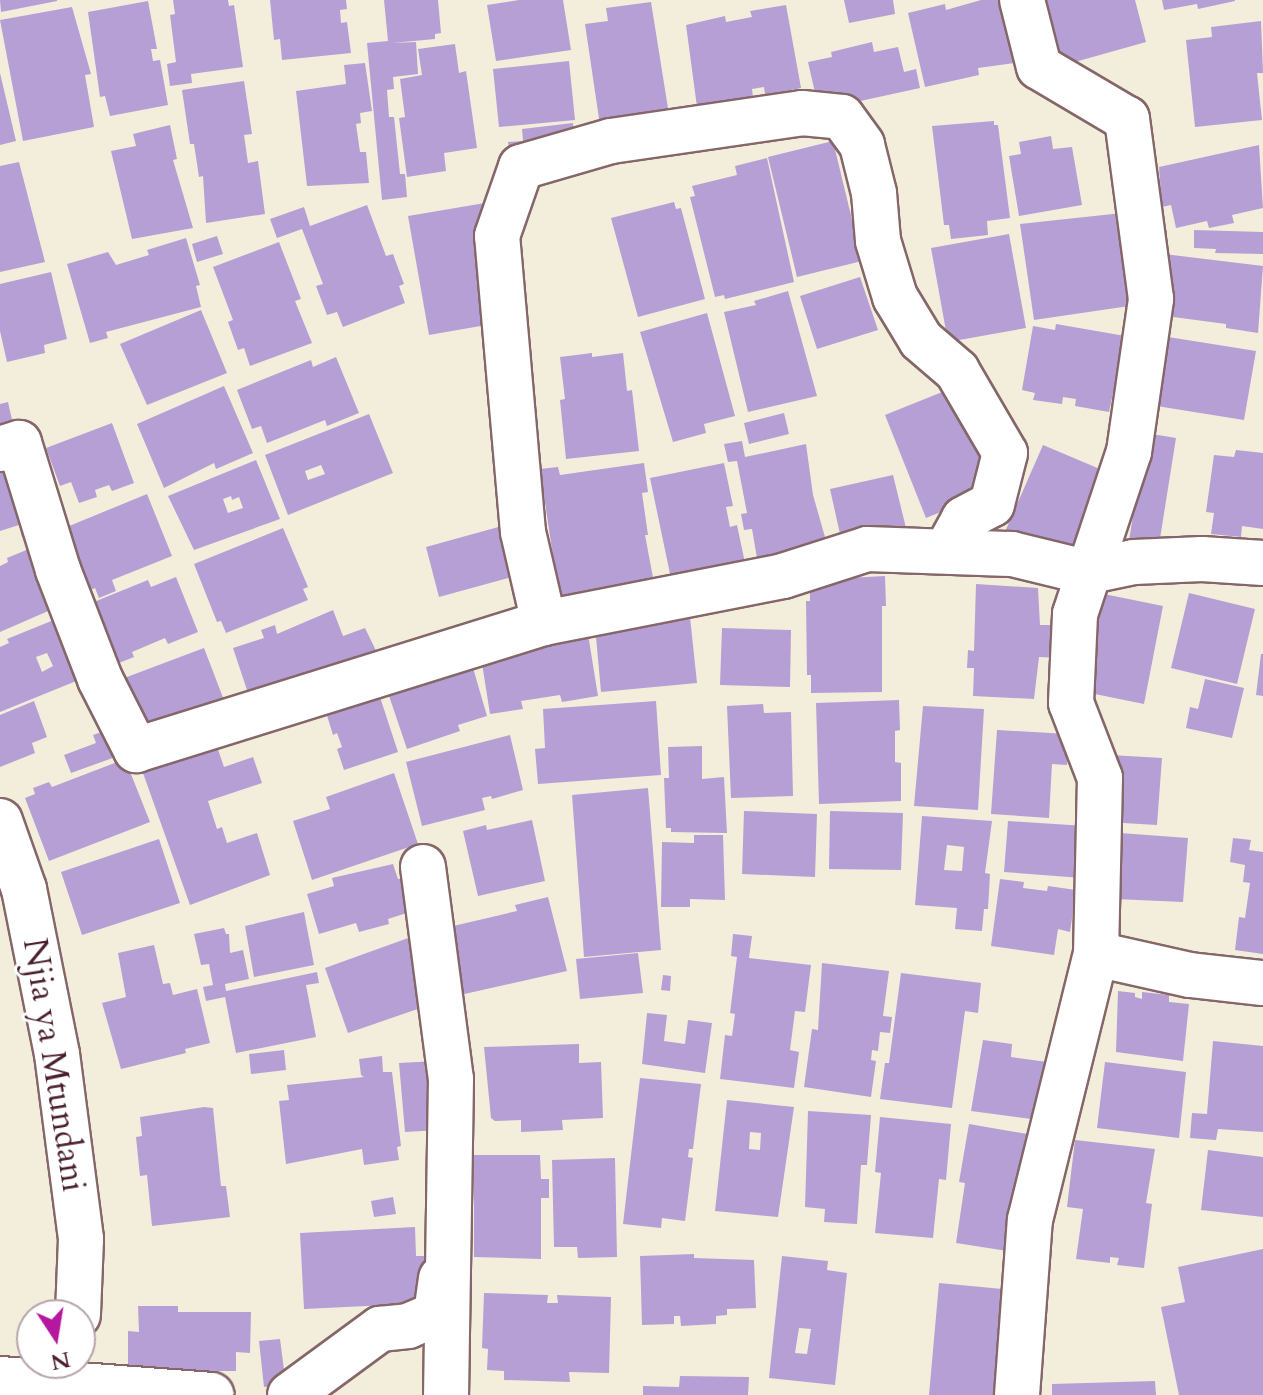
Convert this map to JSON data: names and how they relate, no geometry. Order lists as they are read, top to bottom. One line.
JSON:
{"streets":{"street":["Njia ya Mtundani"]},"north":"bottom"}
